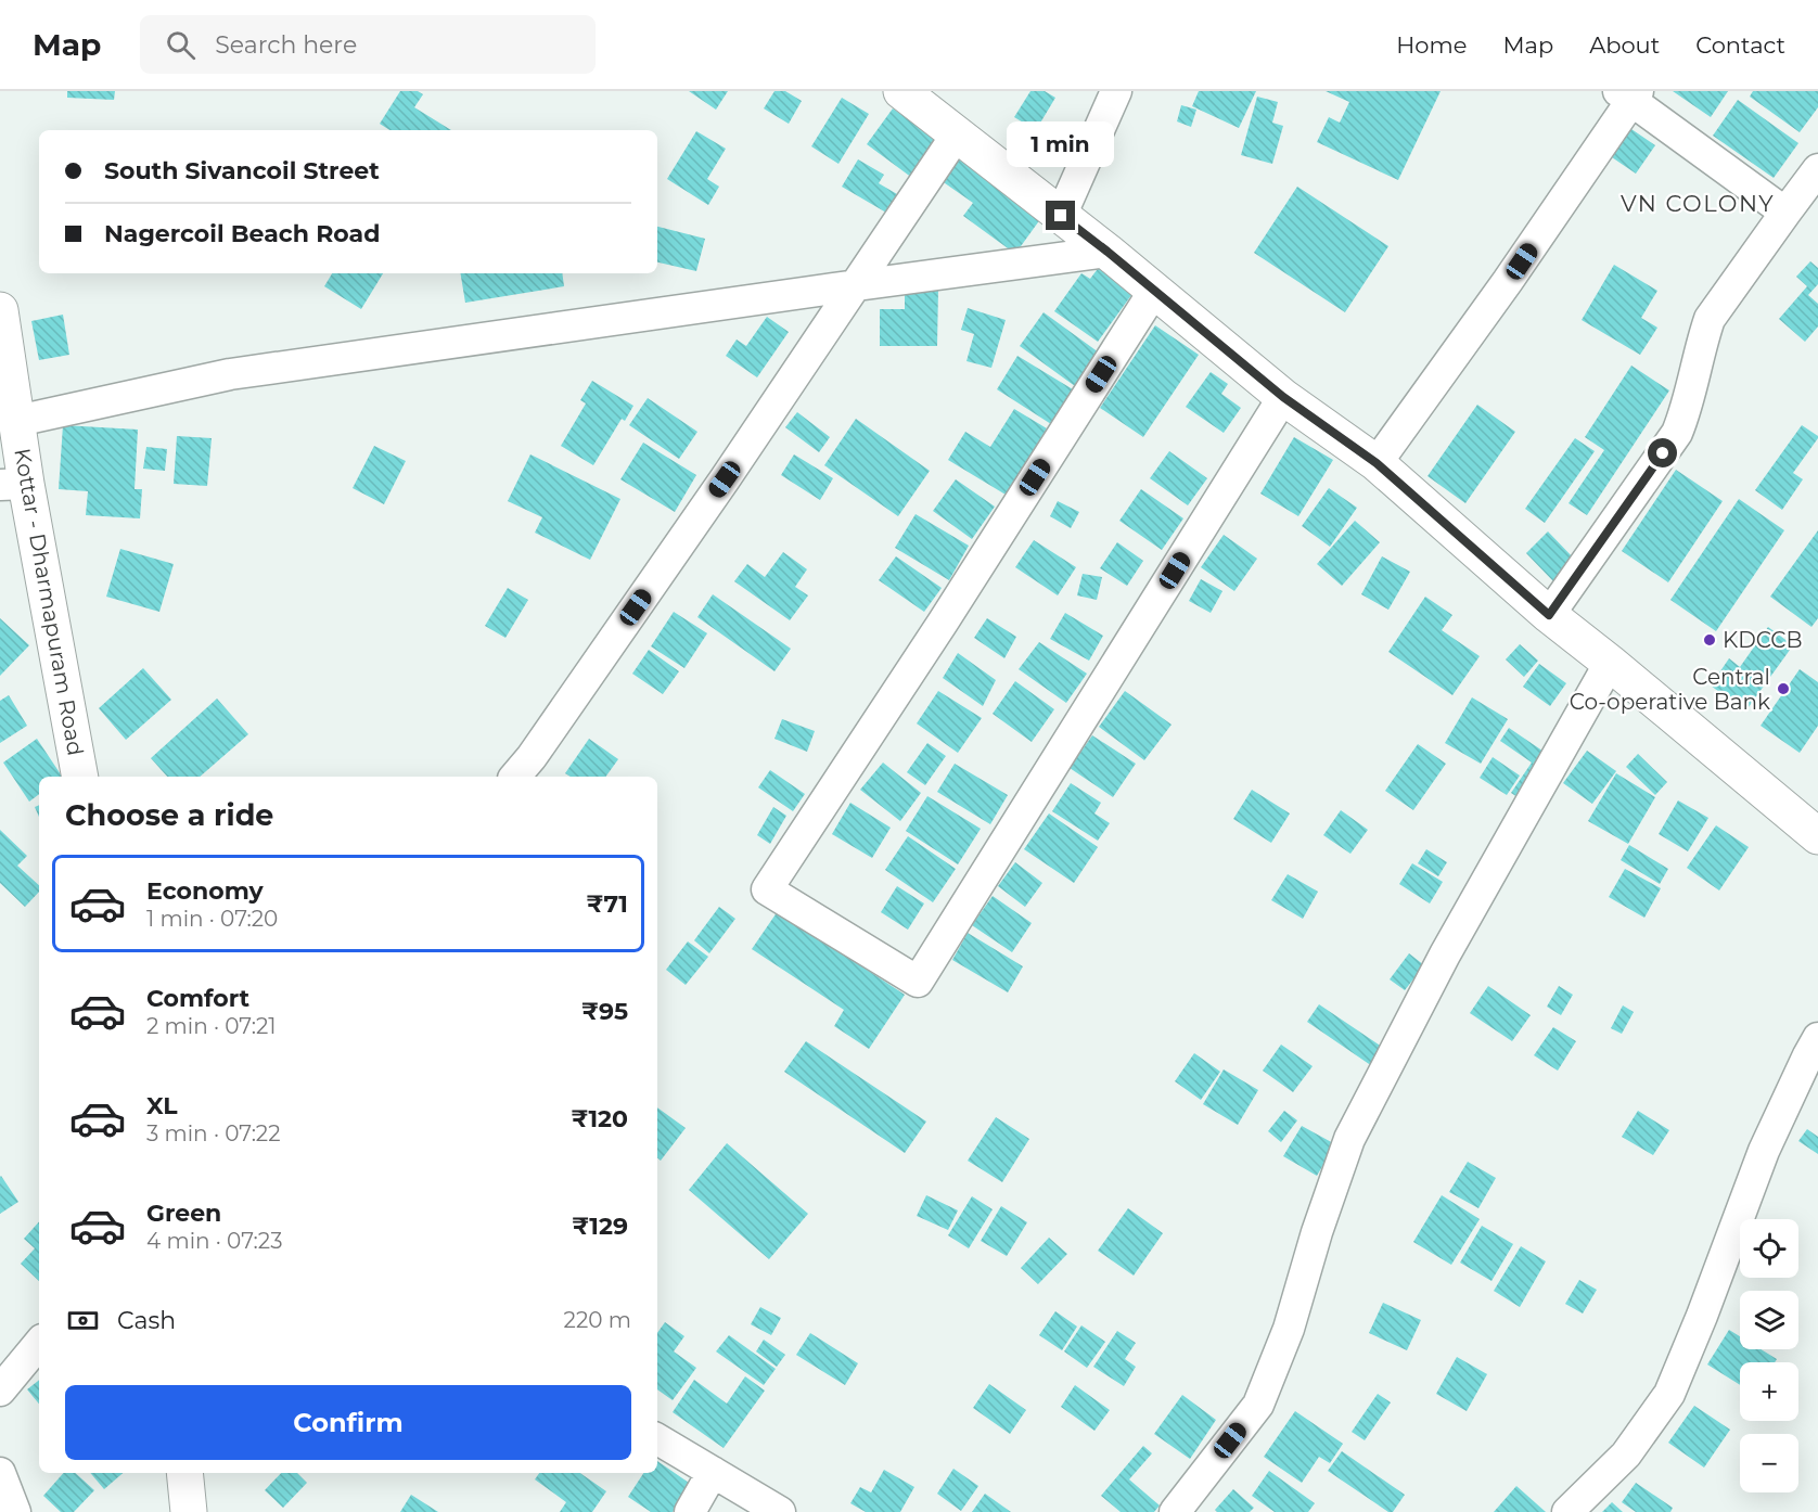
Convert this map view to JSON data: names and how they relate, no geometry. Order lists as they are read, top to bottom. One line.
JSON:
{"streets":{"main road":["Kottar - Dharmapuram Road"]},"districts":["VN COLONY"],"places":["KDCCB","Central Co-operative Bank"],"page":{"header":"Map","search":"Search here","nav":["Home","Map","About","Contact"],"bubble":"1 min","banner":["South Sivancoil Street","Nagercoil Beach Road"],"heading":"Choose a ride","list":[{"name":"Economy","note":"1 min · 07:20","value":"₹71"},{"name":"Comfort","note":"2 min · 07:21","value":"₹95"},{"name":"XL","note":"3 min · 07:22","value":"₹120"},{"name":"Green","note":"4 min · 07:23","value":"₹129"}],"map_buttons":["+","−"],"pay":["Cash","220 m"],"buttons":"Confirm"}}
